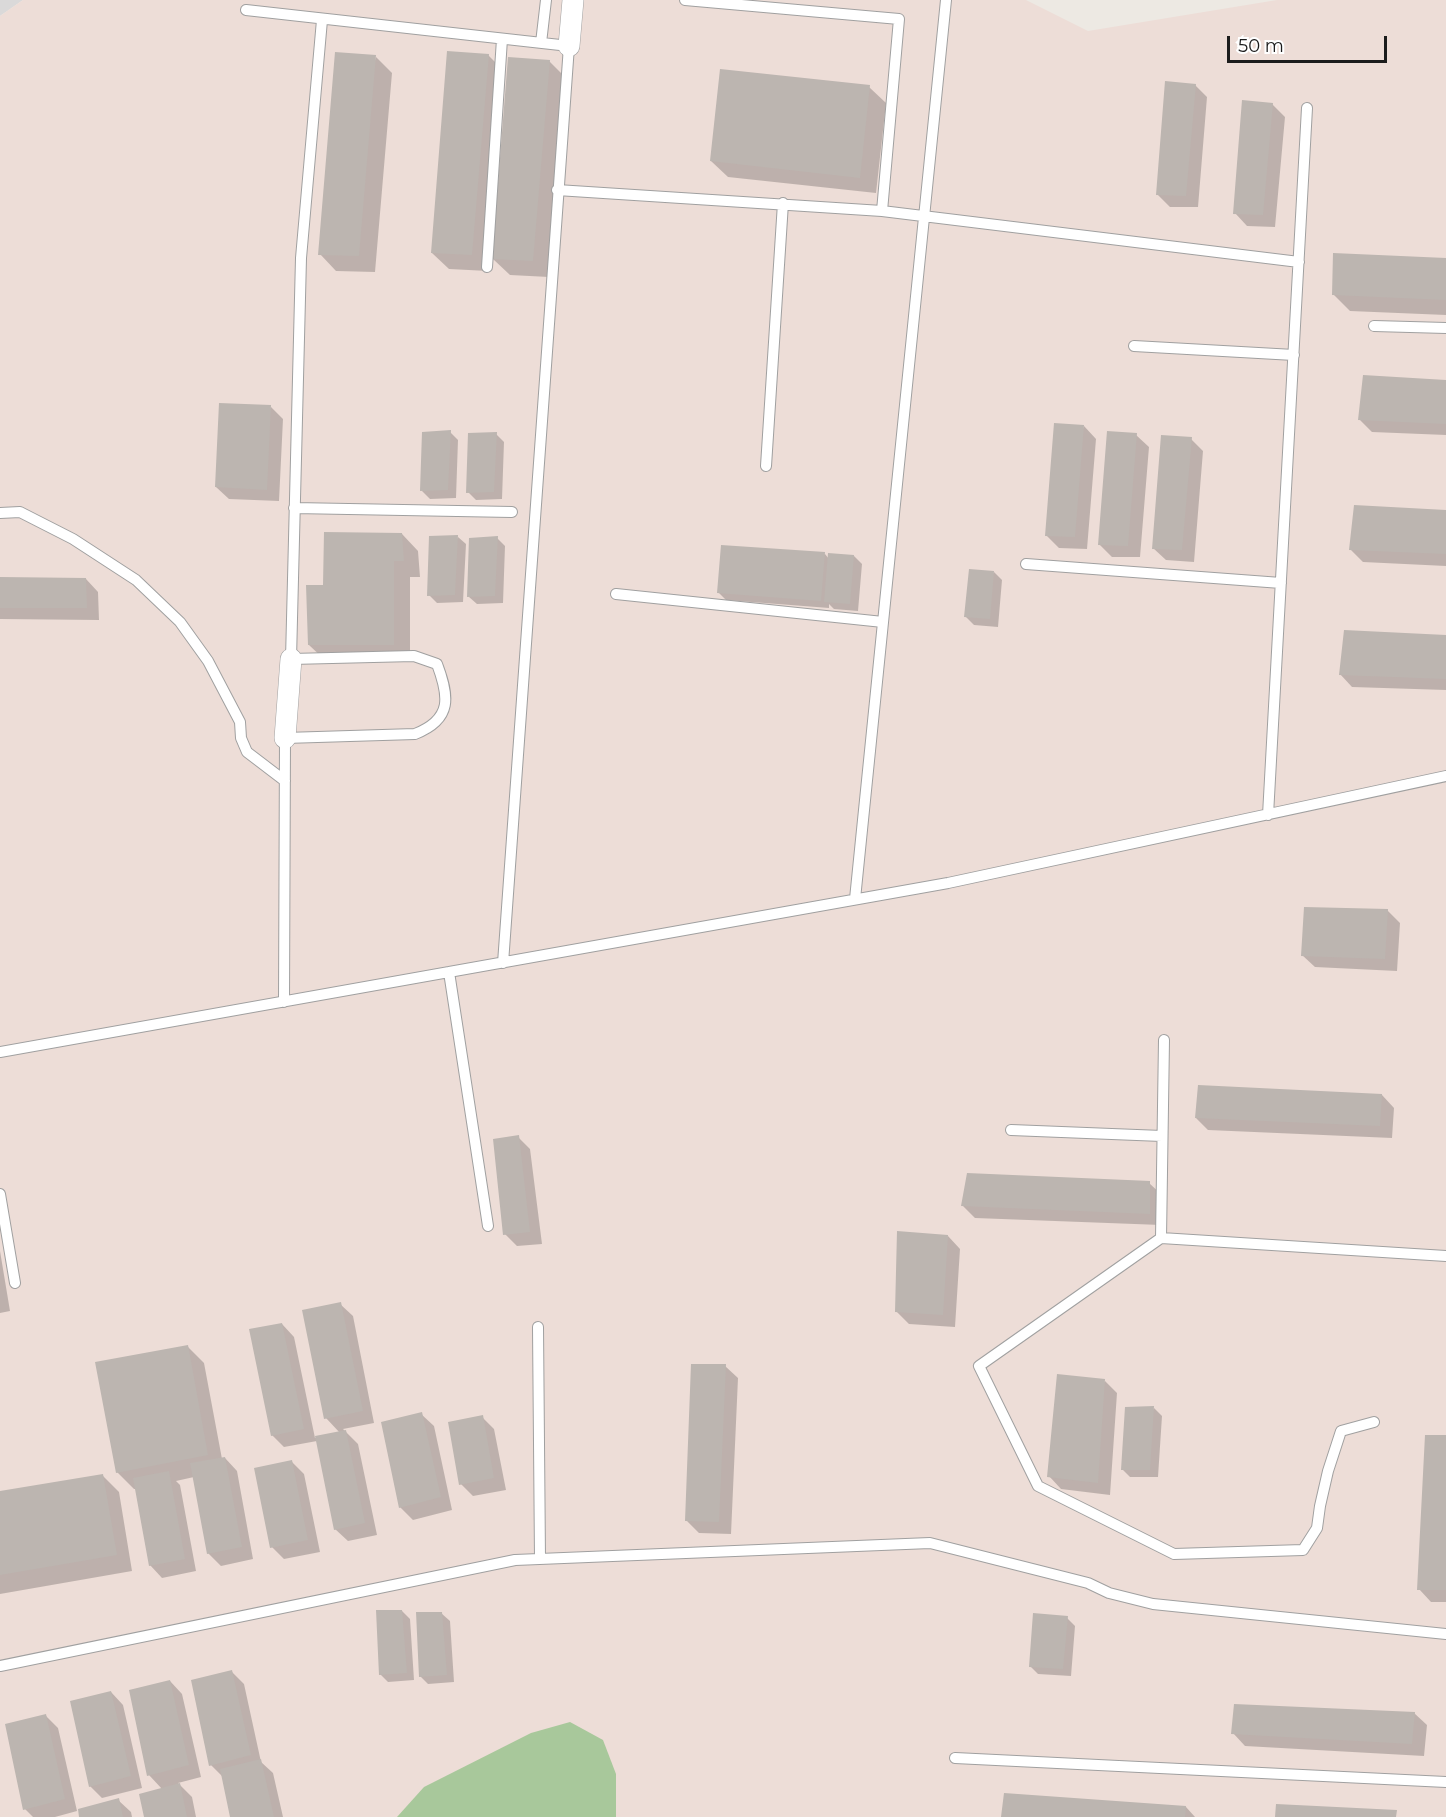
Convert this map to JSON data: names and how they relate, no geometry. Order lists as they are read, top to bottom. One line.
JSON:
{"scale_bar":"50 m"}
